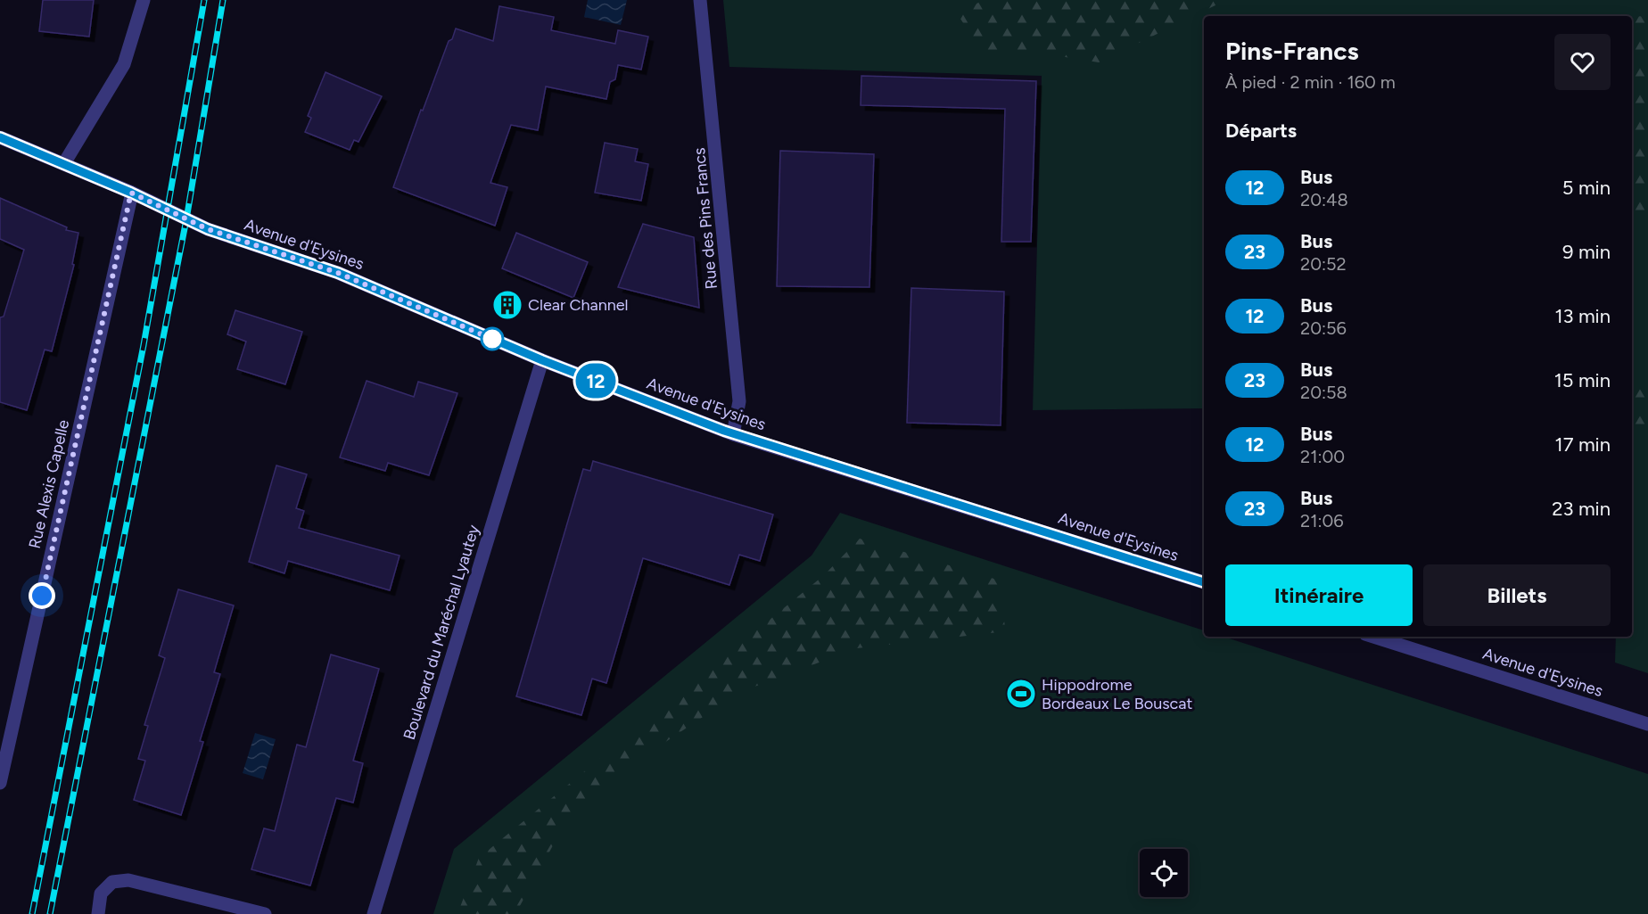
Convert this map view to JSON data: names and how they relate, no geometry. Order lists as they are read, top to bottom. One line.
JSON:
{"streets":{"street":["Rue des Pins Francs","Avenue d'Eysines","Rue Alexis Capelle","Boulevard du Maréchal Lyautey"]},"crossings":[["Rue des Pins Francs","Avenue d'Eysines"],["Avenue d'Eysines","Rue Alexis Capelle"],["Avenue d'Eysines","Boulevard du Maréchal Lyautey"]],"places":{"building":["Clear Channel"],"sports":["Hippodrome Bordeaux Le Bouscat"]},"lines":["bus line 12"],"page":{"on_map":"12","heading":[["Pins-Francs","À pied · 2 min · 160 m"],"Départs"],"list":[{"mark":"12","name":"Bus","note":"20:48","value":"5 min"},{"mark":"23","name":"Bus","note":"20:52","value":"9 min"},{"mark":"12","name":"Bus","note":"20:56","value":"13 min"},{"mark":"23","name":"Bus","note":"20:58","value":"15 min"},{"mark":"12","name":"Bus","note":"21:00","value":"17 min"},{"mark":"23","name":"Bus","note":"21:06","value":"23 min"}],"buttons":["Itinéraire","Billets"]}}
